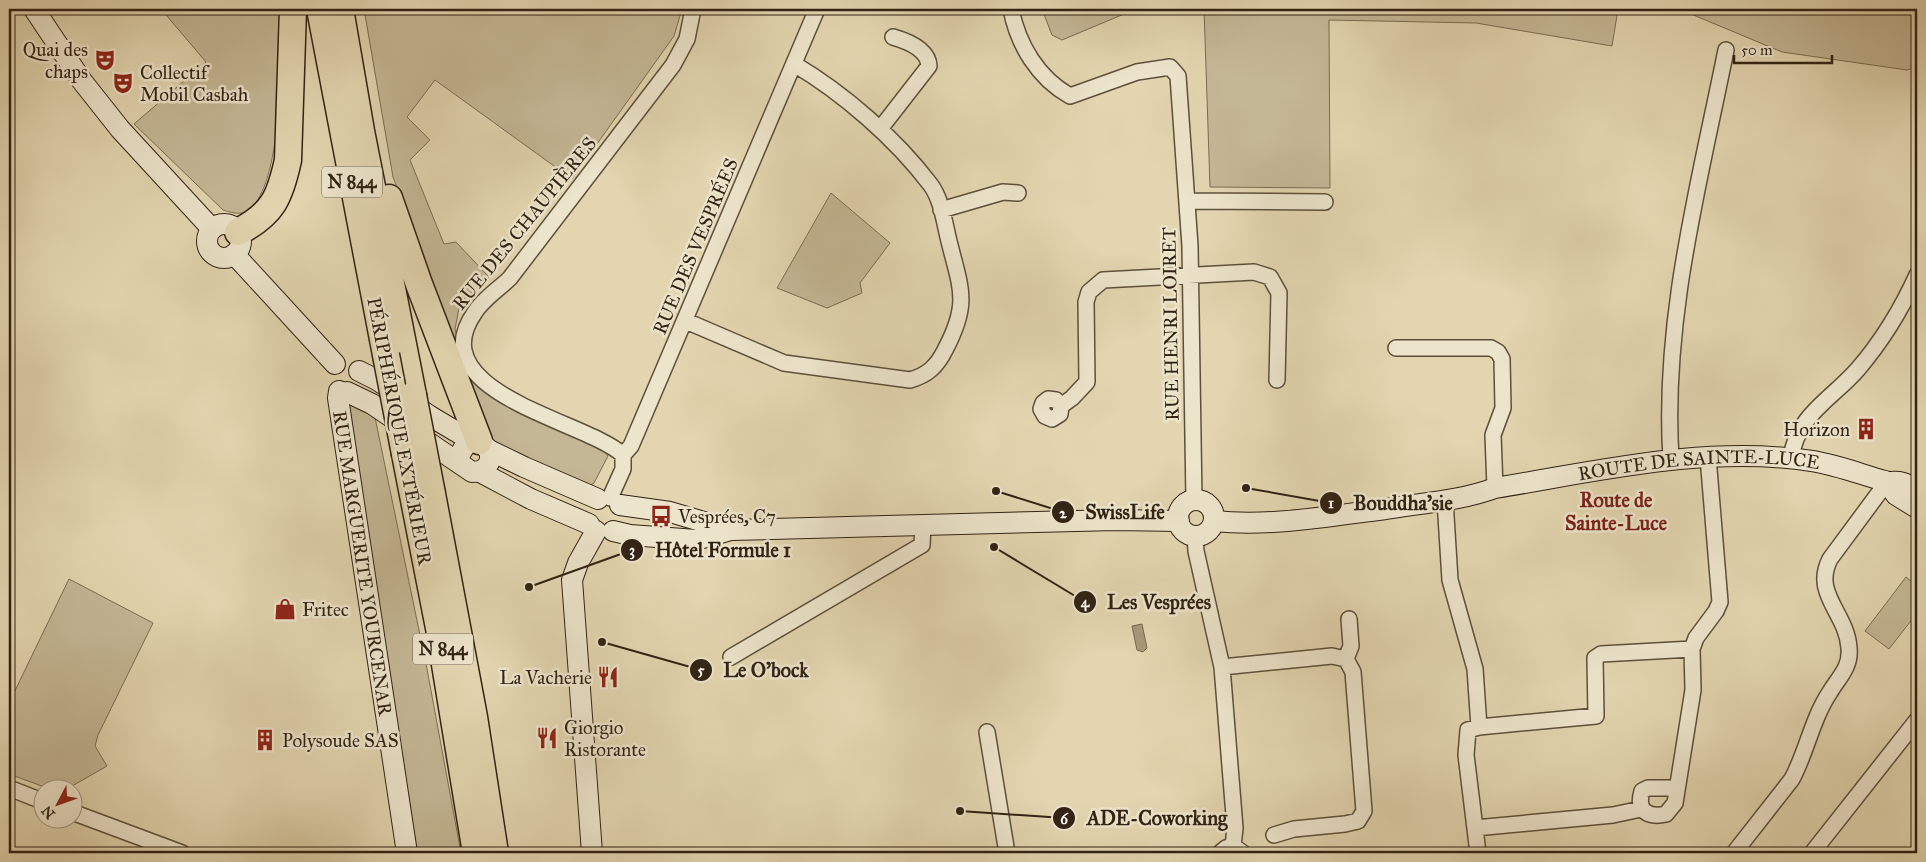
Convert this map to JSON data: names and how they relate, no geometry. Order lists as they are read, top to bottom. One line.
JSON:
{"streets":{"highway":["N 844","PÉRIPHÉRIQUE EXTÉRIEUR"],"street":["RUE DES CHAUPIÈRES","RUE DES VESPRÉES","RUE HENRI LOIRET","ROUTE DE SAINTE-LUCE","RUE MARGUERITE YOURCENAR"]},"crossings":[["N 844","PÉRIPHÉRIQUE EXTÉRIEUR"],["RUE DES CHAUPIÈRES","RUE DES VESPRÉES"],["RUE HENRI LOIRET","ROUTE DE SAINTE-LUCE"]],"districts":["Route de Sainte-Luce"],"places":{"theatre":["Quai des chaps","Collectif Mobil Casbah"],"building":["Horizon","Polysoude SAS"],"other":["Bouddha'sie","SwissLife","Les Vesprées","Hôtel Formule 1","Le O'bock","ADE-Coworking"],"bus stop":["Vesprées, C7"],"shop":["Fritec"],"restaurant":["La Vacherie","Giorgio Ristorante"]},"scale_bar":"50 m","north":"bottom left"}
